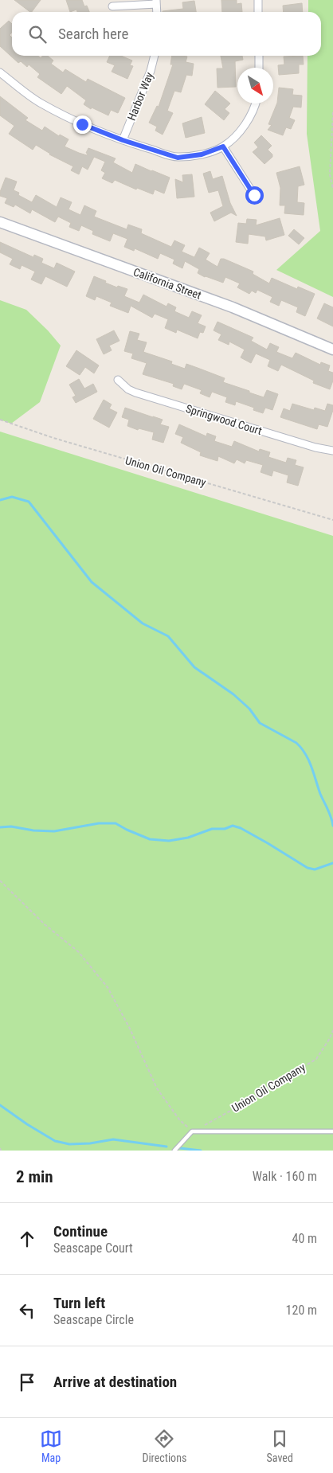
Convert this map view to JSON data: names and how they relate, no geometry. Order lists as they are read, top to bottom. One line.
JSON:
{"streets":{"street":["Harbor Way","California Street","Springwood Court"],"path":["Union Oil Company"]},"north":"bottom right","page":{"search":"Search here","heading":["2 min","Walk · 160 m"],"list":[["Continue","Seascape Court","40 m"],["Turn left","Seascape Circle","120 m"],"Arrive at destination"],"nav":["Map","Directions","Saved"]}}
